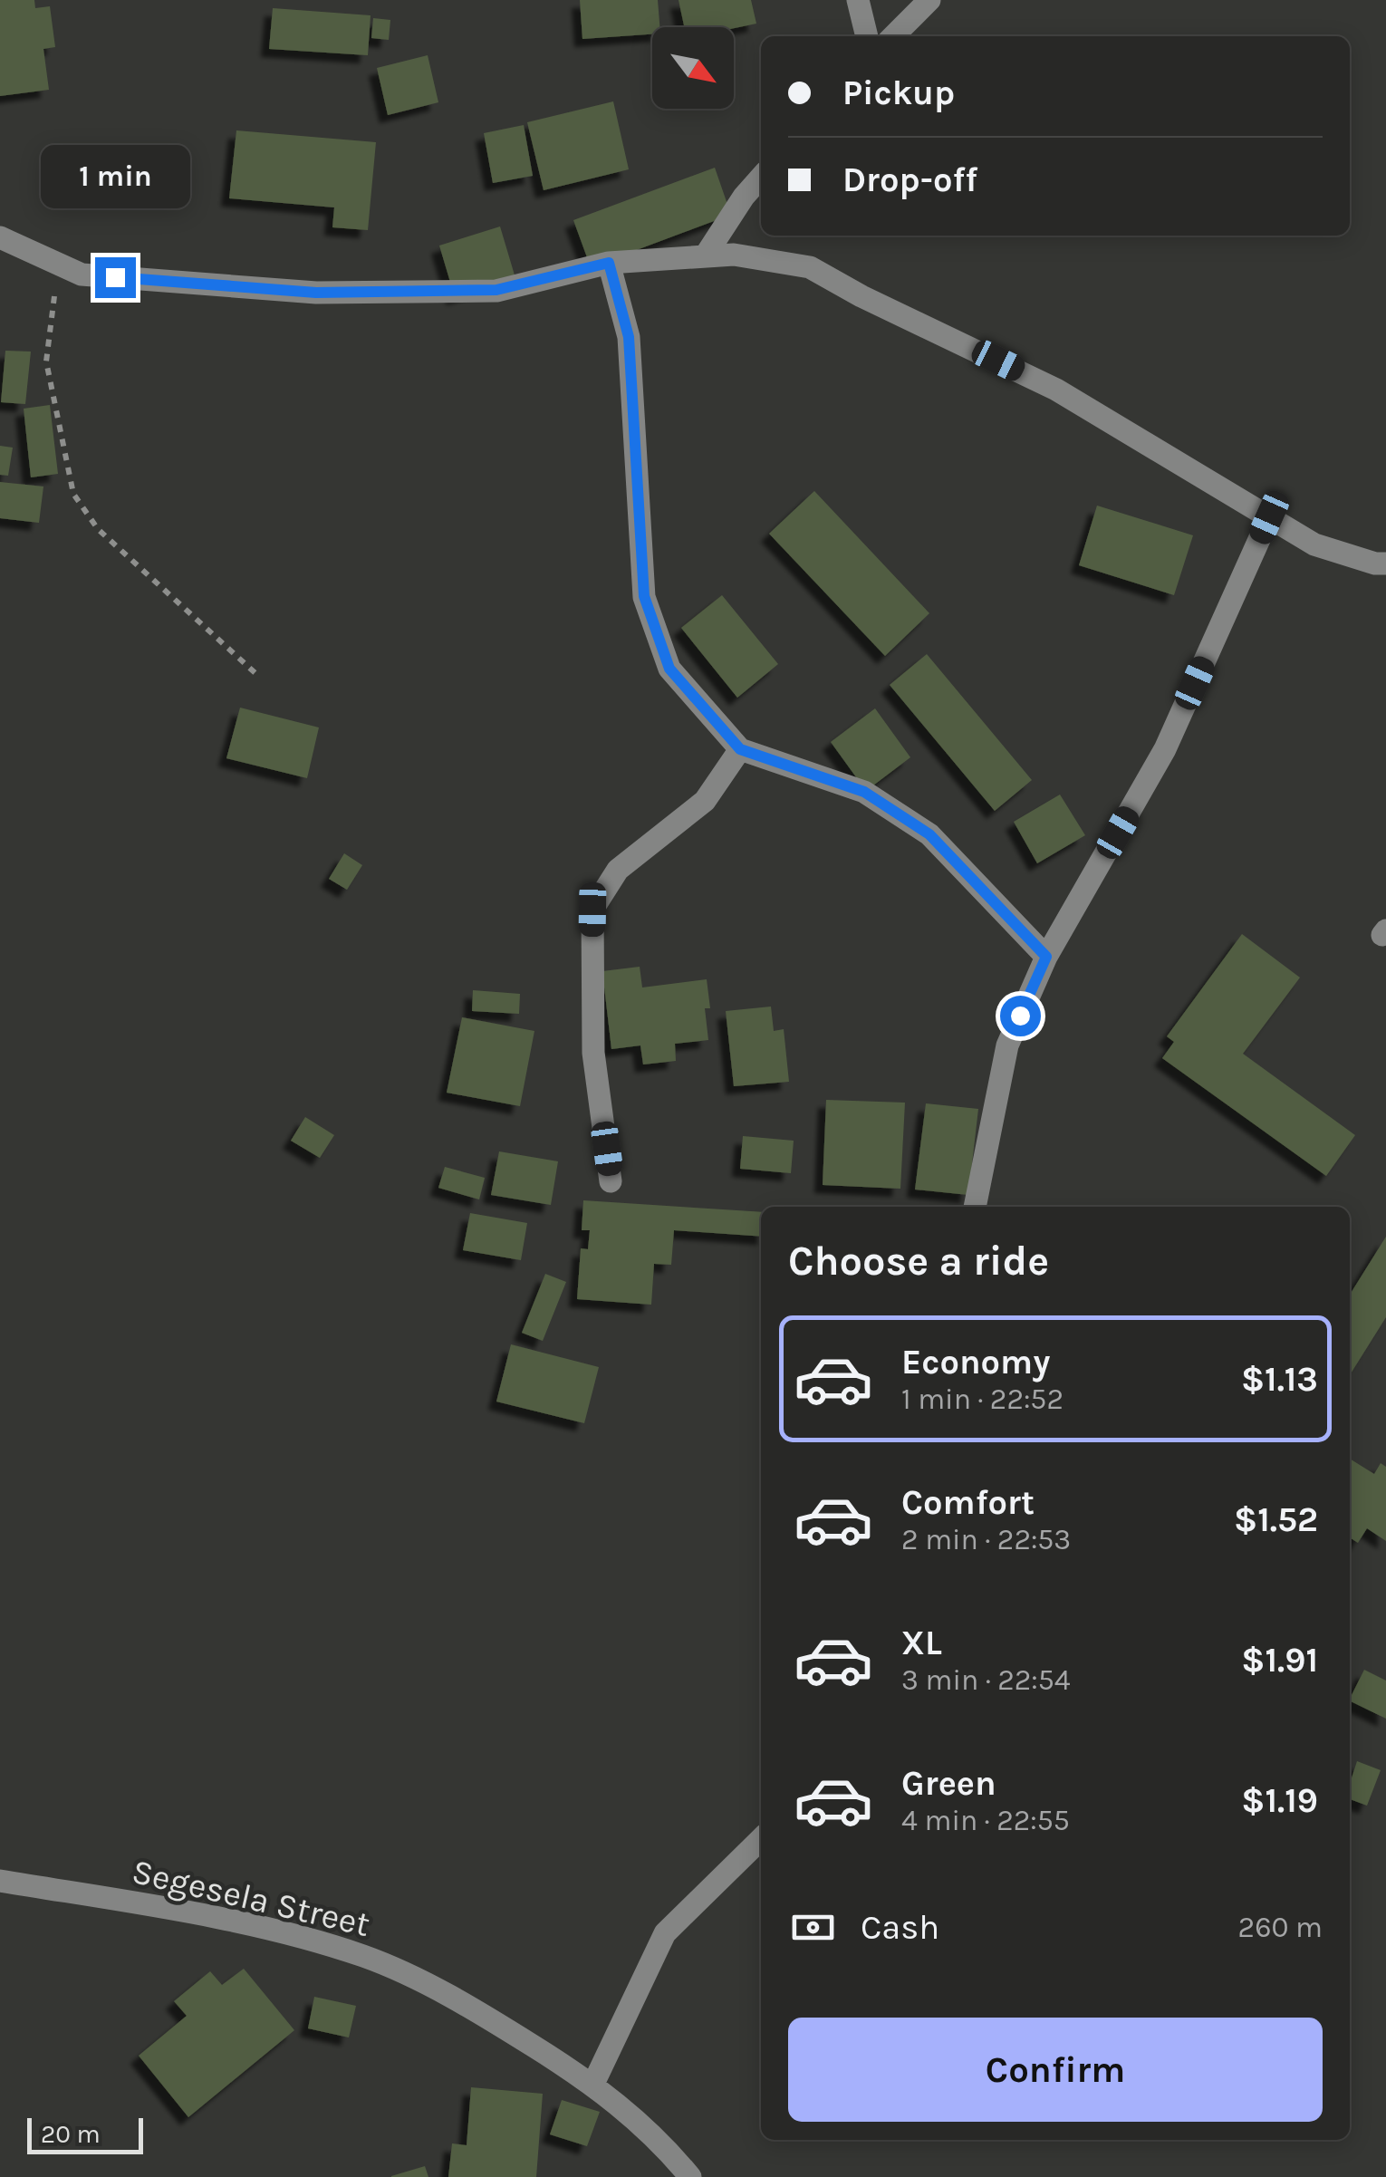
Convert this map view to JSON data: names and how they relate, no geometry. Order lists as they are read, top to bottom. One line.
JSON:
{"streets":{"street":["Segesela Street"]},"scale_bar":"20 m","north":"bottom right","page":{"banner":["Pickup","Drop-off"],"bubble":"1 min","heading":"Choose a ride","list":[{"name":"Economy","note":"1 min · 22:52","value":"$1.13"},{"name":"Comfort","note":"2 min · 22:53","value":"$1.52"},{"name":"XL","note":"3 min · 22:54","value":"$1.91"},{"name":"Green","note":"4 min · 22:55","value":"$1.19"}],"pay":["Cash","260 m"],"buttons":"Confirm","scale":"20 m"}}
